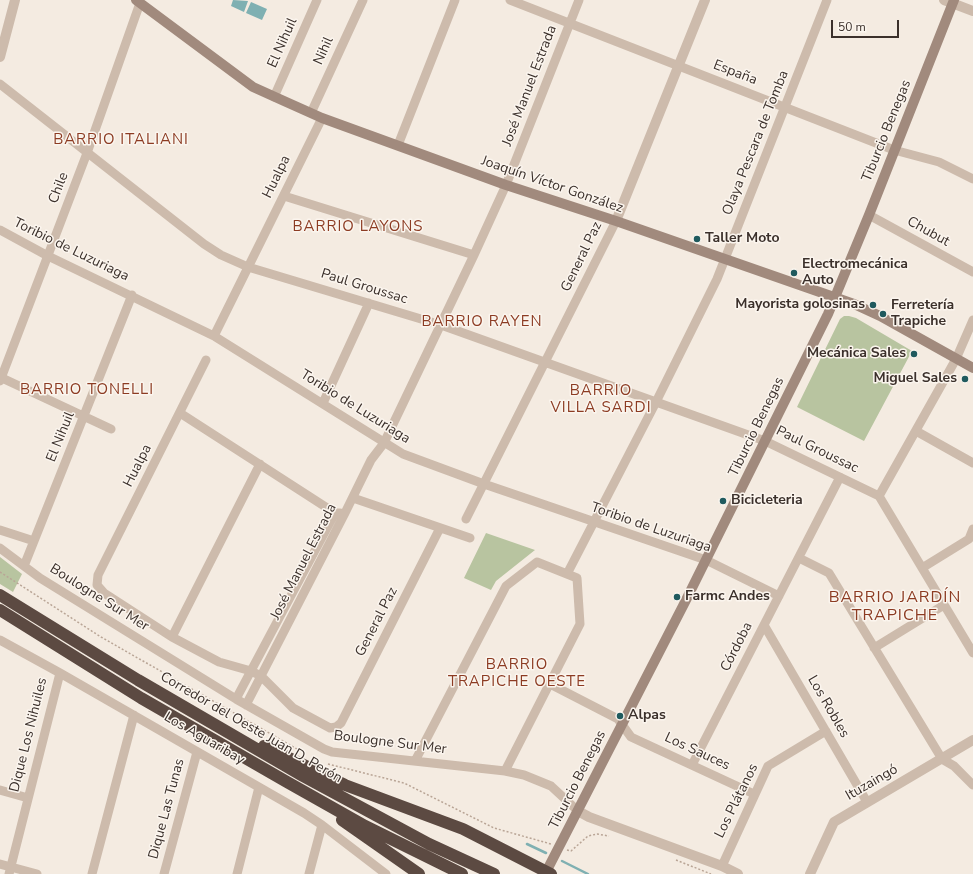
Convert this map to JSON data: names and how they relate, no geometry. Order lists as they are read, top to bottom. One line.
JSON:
{"streets":{"highway":["Corredor del Oeste Juan D. Perón"],"main road":["Tiburcio Benegas","Joaquín Víctor González"],"street":["El Nihuil","Nihil","España","José Manuel Estrada","Olaya Pescara de Tomba","Hualpa","Chile","Chubut","Toribio de Luzuriaga","General Paz","Paul Groussac","Boulogne Sur Mer","Córdoba","Los Robles","Dique Los Nihuiles","Los Aguaribay","Los Sauces","Ituzaingó","Los Plátanos","Dique Las Tunas"]},"crossings":[["El Nihuil","Joaquín Víctor González"],["El Nihuil","Toribio de Luzuriaga"],["El Nihuil","Boulogne Sur Mer"],["Nihil","Joaquín Víctor González"],["España","José Manuel Estrada"],["España","Tiburcio Benegas"],["España","Olaya Pescara de Tomba"],["España","General Paz"],["José Manuel Estrada","Joaquín Víctor González"],["José Manuel Estrada","Toribio de Luzuriaga"],["José Manuel Estrada","General Paz"],["José Manuel Estrada","Paul Groussac"],["José Manuel Estrada","Boulogne Sur Mer"],["Tiburcio Benegas","Joaquín Víctor González"],["Tiburcio Benegas","Chubut"],["Tiburcio Benegas","Toribio de Luzuriaga"],["Tiburcio Benegas","Paul Groussac"],["Tiburcio Benegas","Boulogne Sur Mer"],["Tiburcio Benegas","Los Sauces"],["Olaya Pescara de Tomba","Joaquín Víctor González"],["Olaya Pescara de Tomba","Toribio de Luzuriaga"],["Olaya Pescara de Tomba","Paul Groussac"],["Hualpa","Joaquín Víctor González"],["Hualpa","Toribio de Luzuriaga"],["Hualpa","Paul Groussac"],["Joaquín Víctor González","Chile"],["Joaquín Víctor González","General Paz"],["Chile","Toribio de Luzuriaga"],["Chile","Paul Groussac"],["Toribio de Luzuriaga","General Paz"],["Toribio de Luzuriaga","Córdoba"],["General Paz","Paul Groussac"],["Paul Groussac","Córdoba"],["Boulogne Sur Mer","Los Plátanos"],["Córdoba","Los Robles"],["Córdoba","Los Sauces"],["Los Robles","Ituzaingó"],["Los Robles","Los Plátanos"],["Dique Los Nihuiles","Los Aguaribay"],["Los Aguaribay","Dique Las Tunas"],["Los Sauces","Los Plátanos"]],"districts":["BARRIO ITALIANI","BARRIO LAYONS","BARRIO RAYEN","BARRIO TONELLI","BARRIO VILLA SARDI","BARRIO JARDÍN TRAPICHE","BARRIO TRAPICHE OESTE"],"places":["Taller Moto","Electromecánica Auto","Mayorista golosinas","Ferretería Trapiche","Mecánica Sales","Miguel Sales","Bicicleteria","Farmc Andes","Alpas"],"scale_bar":"50 m"}
